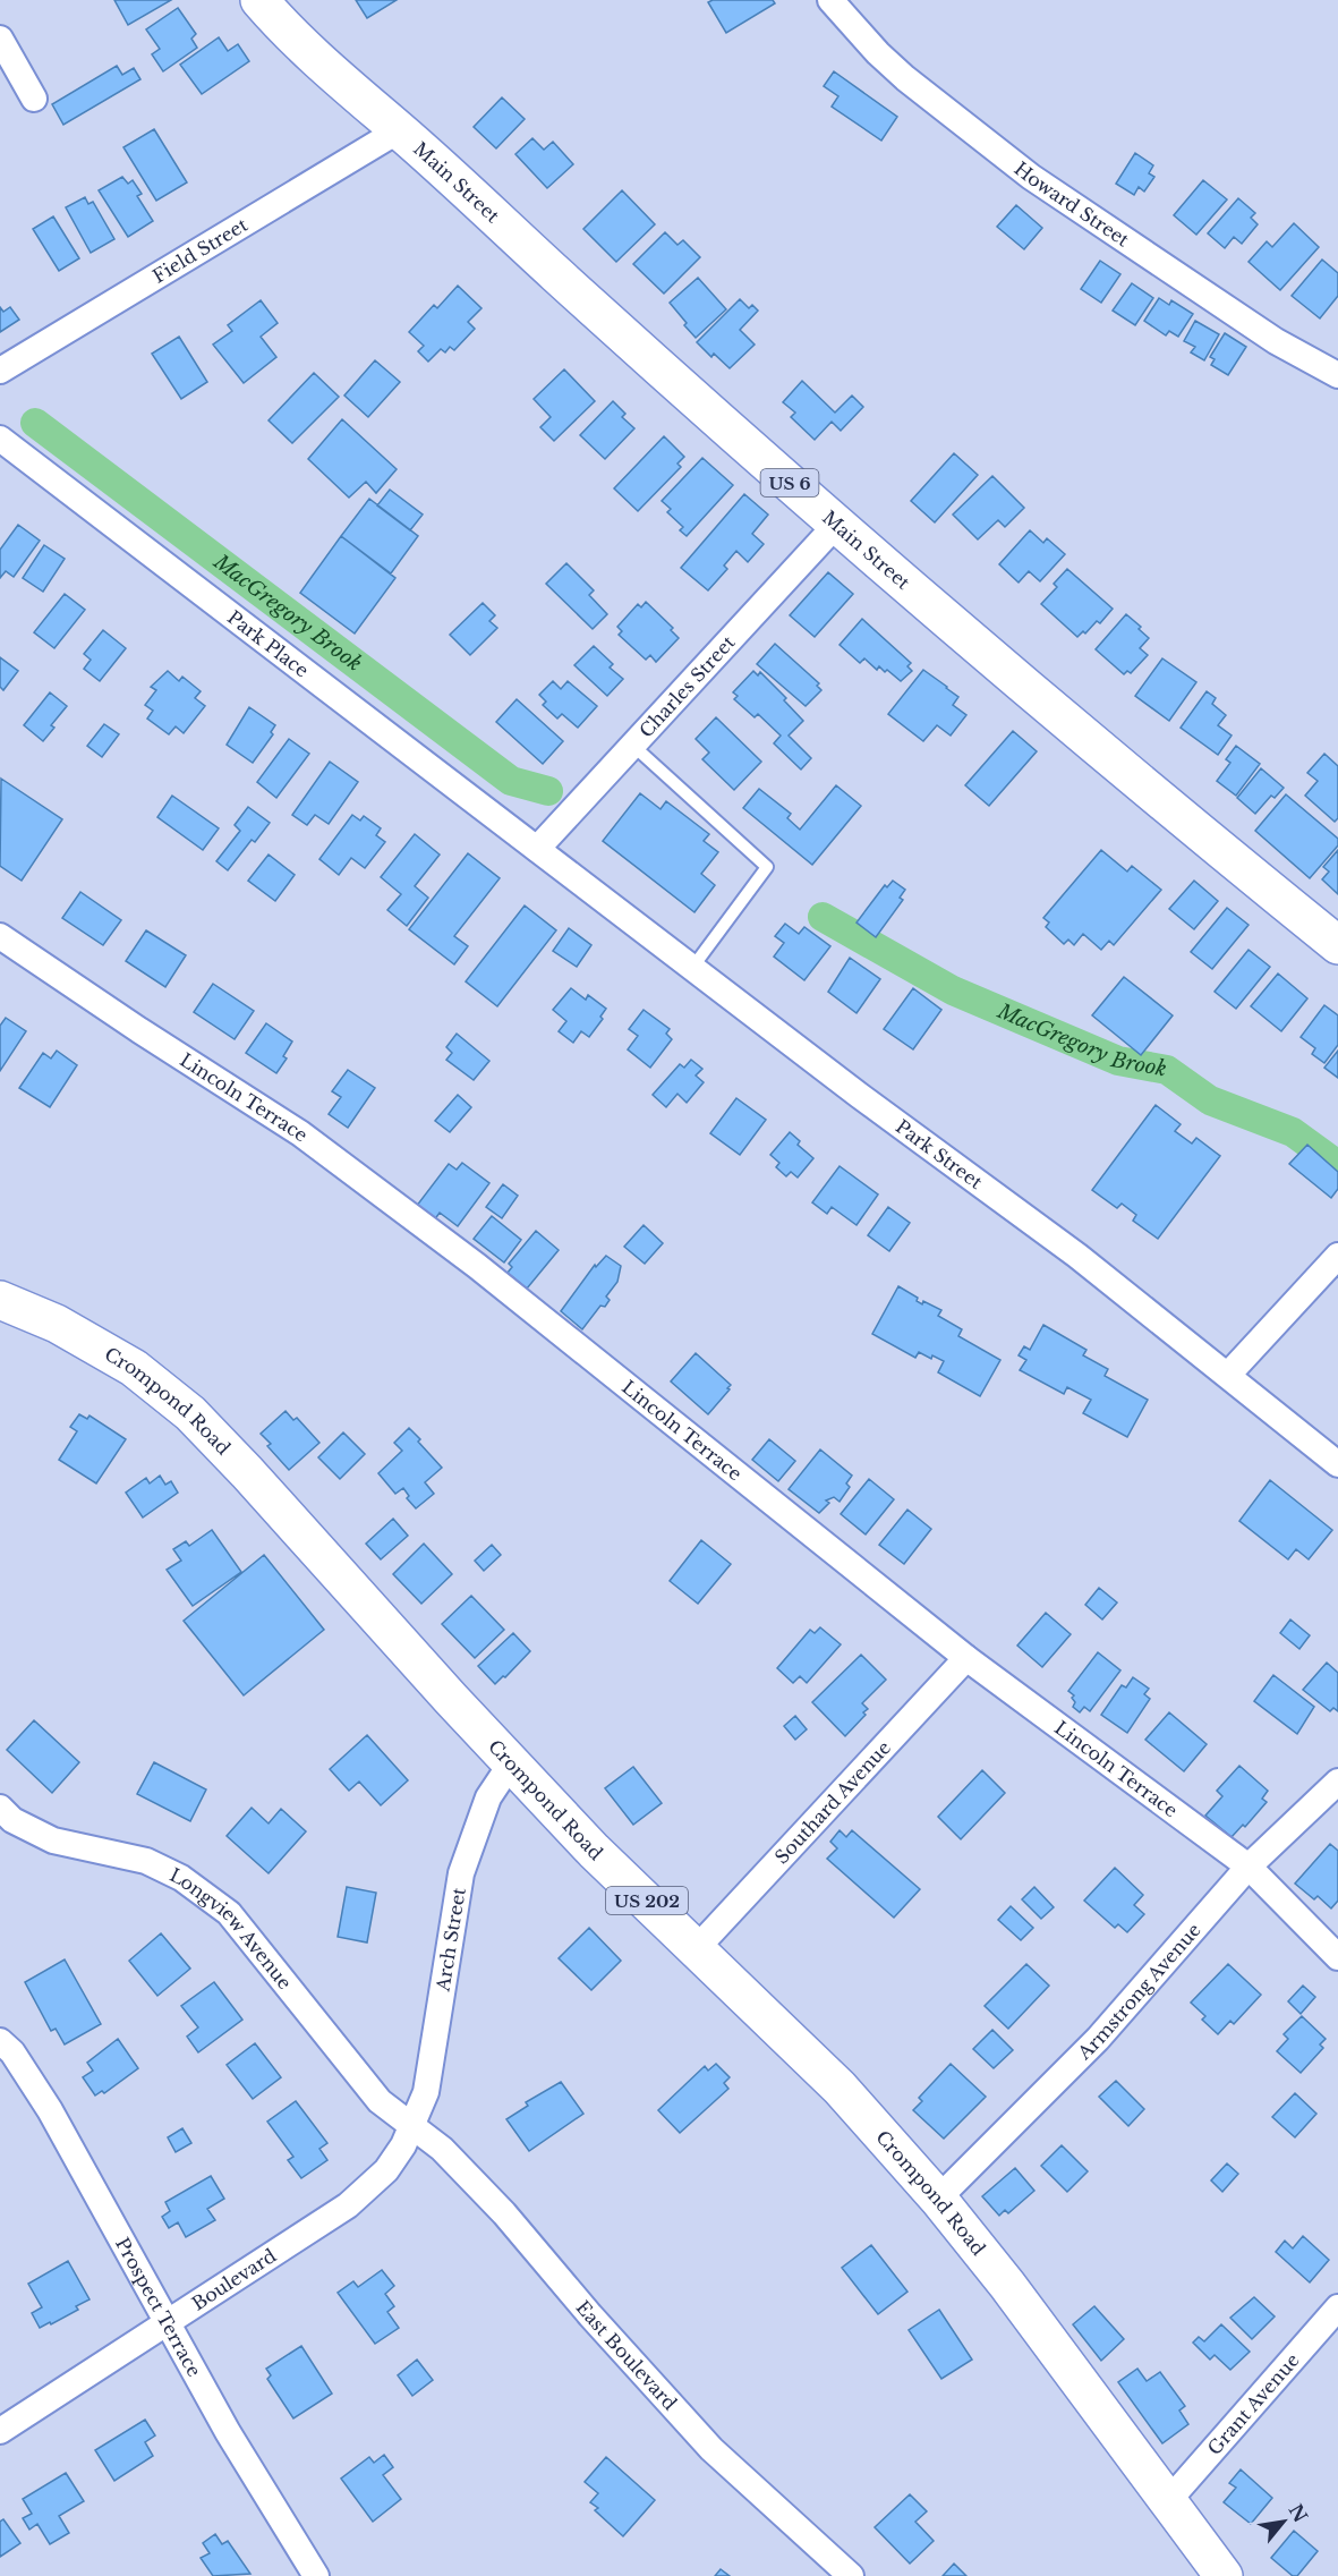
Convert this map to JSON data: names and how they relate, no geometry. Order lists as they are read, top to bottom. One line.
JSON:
{"streets":{"main road":["Main Street","US 6","Crompond Road","US 202"],"street":["Howard Street","Field Street","Park Place","Charles Street","Lincoln Terrace","Park Street","Southard Avenue","Longview Avenue","Arch Street","Armstrong Avenue","Boulevard","Prospect Terrace","East Boulevard","Grant Avenue"]},"crossings":[["Main Street","Field Street"],["Main Street","Charles Street"],["Park Place","Charles Street"],["Park Place","Park Street"],["Charles Street","Park Street"],["Lincoln Terrace","Southard Avenue"],["Lincoln Terrace","Armstrong Avenue"],["Crompond Road","Southard Avenue"],["Crompond Road","Arch Street"],["Crompond Road","Armstrong Avenue"],["Crompond Road","Grant Avenue"],["Longview Avenue","Arch Street"],["Longview Avenue","Boulevard"],["Longview Avenue","East Boulevard"],["Arch Street","Boulevard"],["Arch Street","East Boulevard"],["Boulevard","Prospect Terrace"],["Boulevard","East Boulevard"]],"water":["MacGregory Brook"],"north":"top right"}
